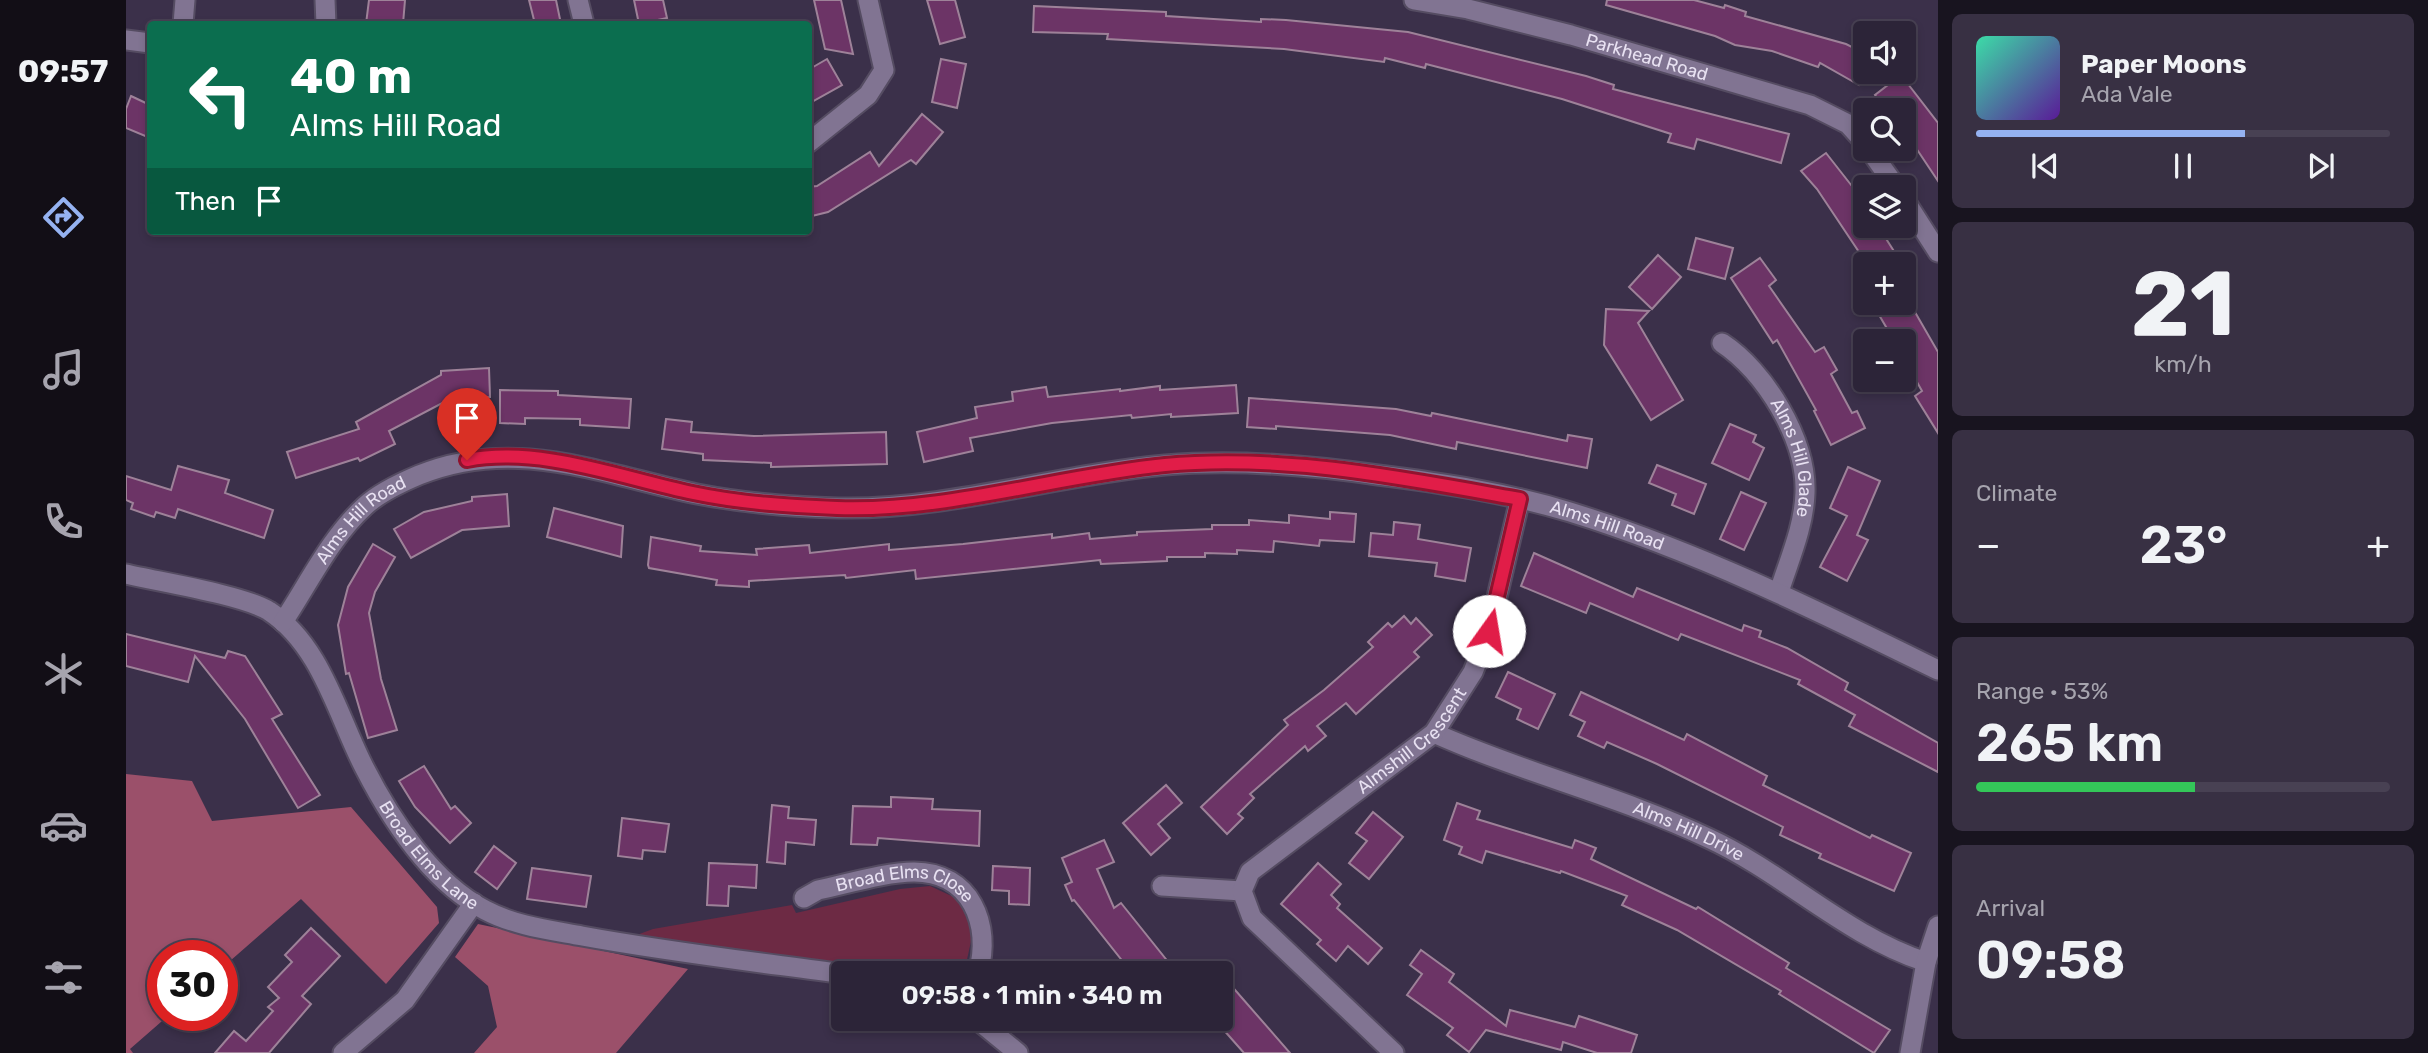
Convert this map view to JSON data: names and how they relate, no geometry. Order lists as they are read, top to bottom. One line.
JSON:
{"streets":{"street":["Parkhead Road","Alms Hill Glade","Alms Hill Road","Almshill Crescent","Alms Hill Drive","Broad Elms Lane","Broad Elms Close"]},"crossings":[["Alms Hill Glade","Alms Hill Road"],["Alms Hill Road","Almshill Crescent"],["Alms Hill Road","Broad Elms Lane"],["Almshill Crescent","Alms Hill Drive"]],"page":{"tabs":"09:57","map_buttons":["+","−"],"turn":["40 m","Alms Hill Road"],"song":["Paper Moons","Ada Vale"],"then":"Then","tile":[["21","km/h"],"Climate",["Range · 53%","265 km"],["Arrival","09:58"]],"heat":["−","23°","+"],"limit":"30","trip":"09:58 · 1 min · 340 m"}}
